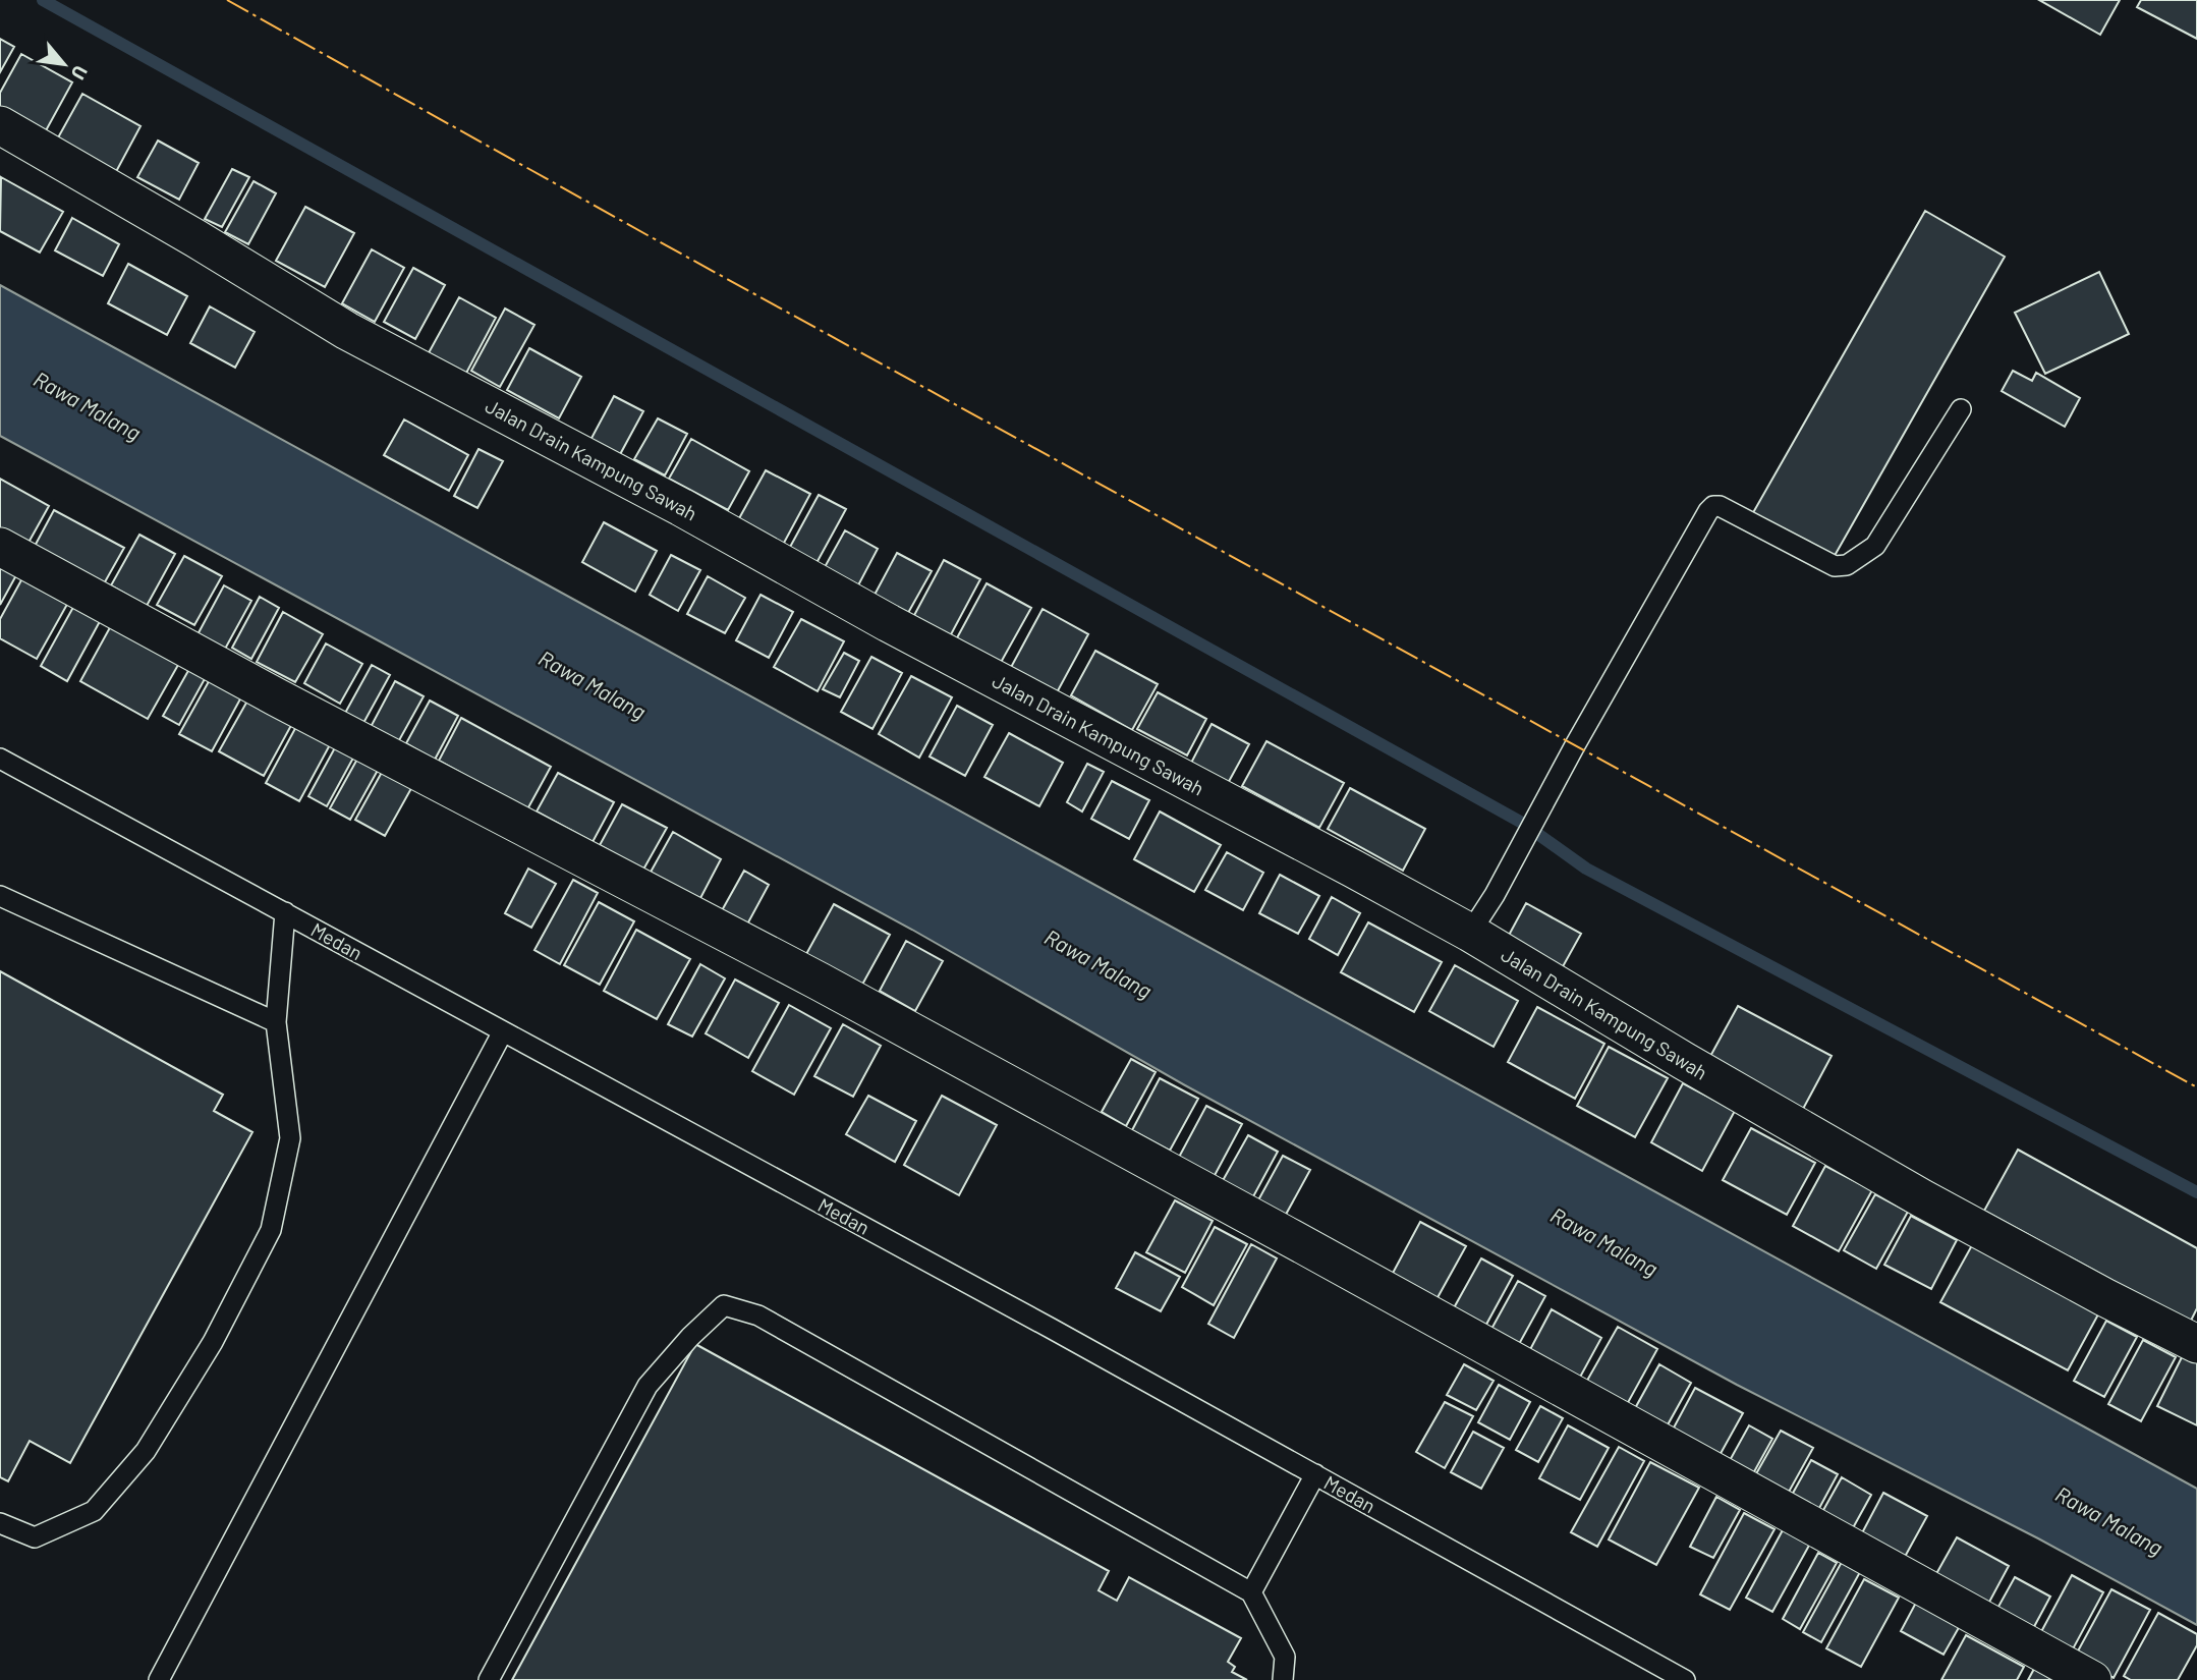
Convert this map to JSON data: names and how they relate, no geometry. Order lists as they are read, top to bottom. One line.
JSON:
{"streets":{"street":["Jalan Drain Kampung Sawah"],"lane":["Medan"]},"water":["Rawa Malang"],"north":"bottom right"}
